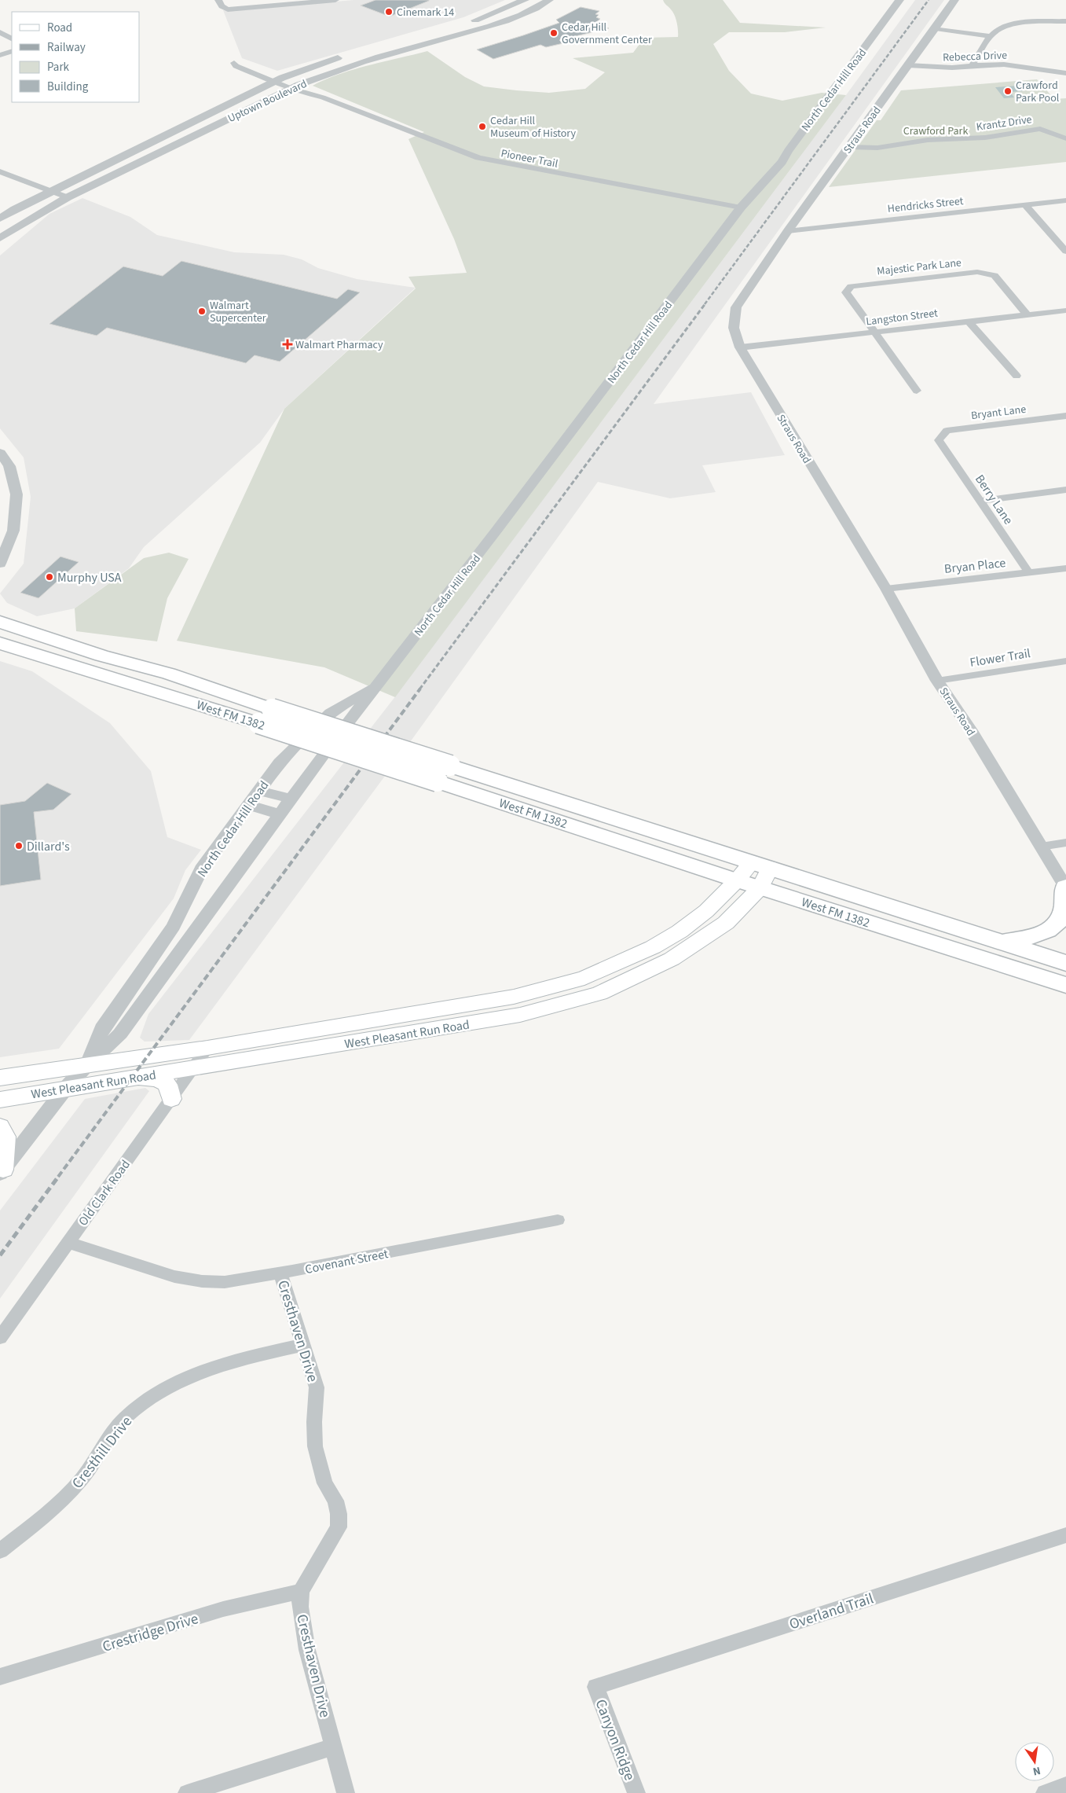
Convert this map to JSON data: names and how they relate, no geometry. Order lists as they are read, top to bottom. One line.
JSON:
{"streets":{"main road":["West FM 1382","West Pleasant Run Road"],"street":["Rebecca Drive","North Cedar Hill Road","Uptown Boulevard","Krantz Drive","Straus Road","Pioneer Trail","Hendricks Street","Majestic Park Lane","Langston Street","Bryant Lane","Berry Lane","Bryan Place","Flower Trail","Old Clark Road","Covenant Street","Cresthaven Drive","Cresthill Drive","Overland Trail","Crestridge Drive","Canyon Ridge"]},"crossings":[["Rebecca Drive","Straus Road"],["North Cedar Hill Road","Pioneer Trail"],["North Cedar Hill Road","West Pleasant Run Road"],["Uptown Boulevard","Pioneer Trail"],["Krantz Drive","Straus Road"],["Straus Road","Hendricks Street"],["Straus Road","Langston Street"],["Straus Road","Bryan Place"],["Straus Road","Flower Trail"],["Majestic Park Lane","Langston Street"],["Bryant Lane","Berry Lane"],["Berry Lane","Bryan Place"],["West FM 1382","West Pleasant Run Road"],["West Pleasant Run Road","Old Clark Road"],["Old Clark Road","Covenant Street"],["Covenant Street","Cresthaven Drive"],["Cresthaven Drive","Cresthill Drive"],["Cresthaven Drive","Crestridge Drive"],["Overland Trail","Canyon Ridge"]],"parks":["Crawford Park"],"places":{"other":["Cinemark 14","Cedar Hill Government Center","Crawford Park Pool","Cedar Hill Museum of History","Walmart Supercenter","Murphy USA","Dillard's"],"health":["Walmart Pharmacy"]},"legend":["Road","Railway","Park","Building"],"north":"bottom"}
